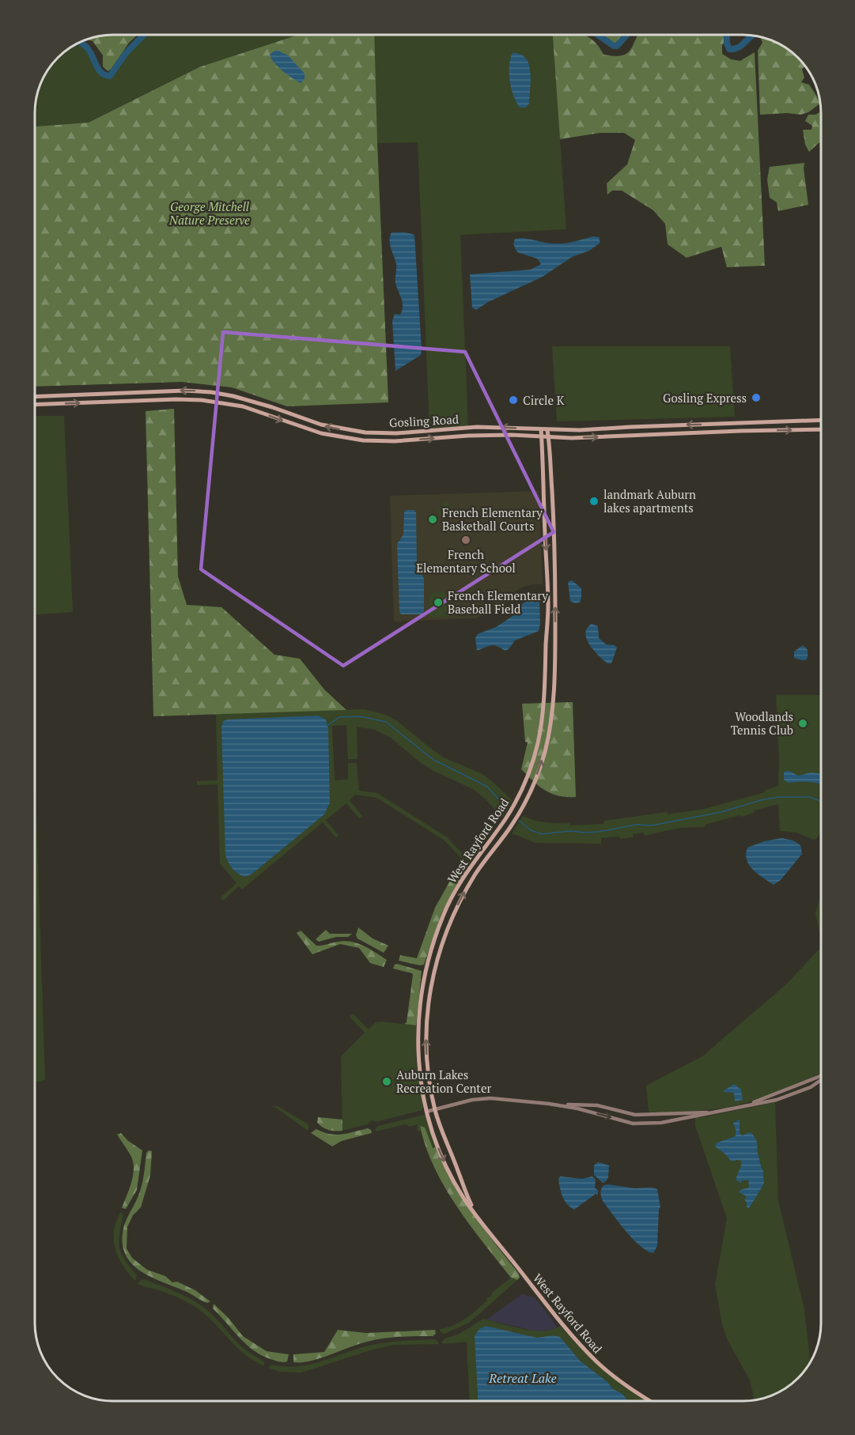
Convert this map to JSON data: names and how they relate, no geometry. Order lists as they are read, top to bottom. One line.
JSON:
{"streets":{"main road":["Gosling Road","West Rayford Road"]},"crossings":[["Gosling Road","West Rayford Road"]],"water":["Retreat Lake"],"parks":["George Mitchell Nature Preserve"],"places":["Gosling Express","Circle K","landmark Auburn lakes apartments","French Elementary Basketball Courts","French Elementary School","French Elementary Baseball Field","Woodlands Tennis Club","Auburn Lakes Recreation Center"]}
